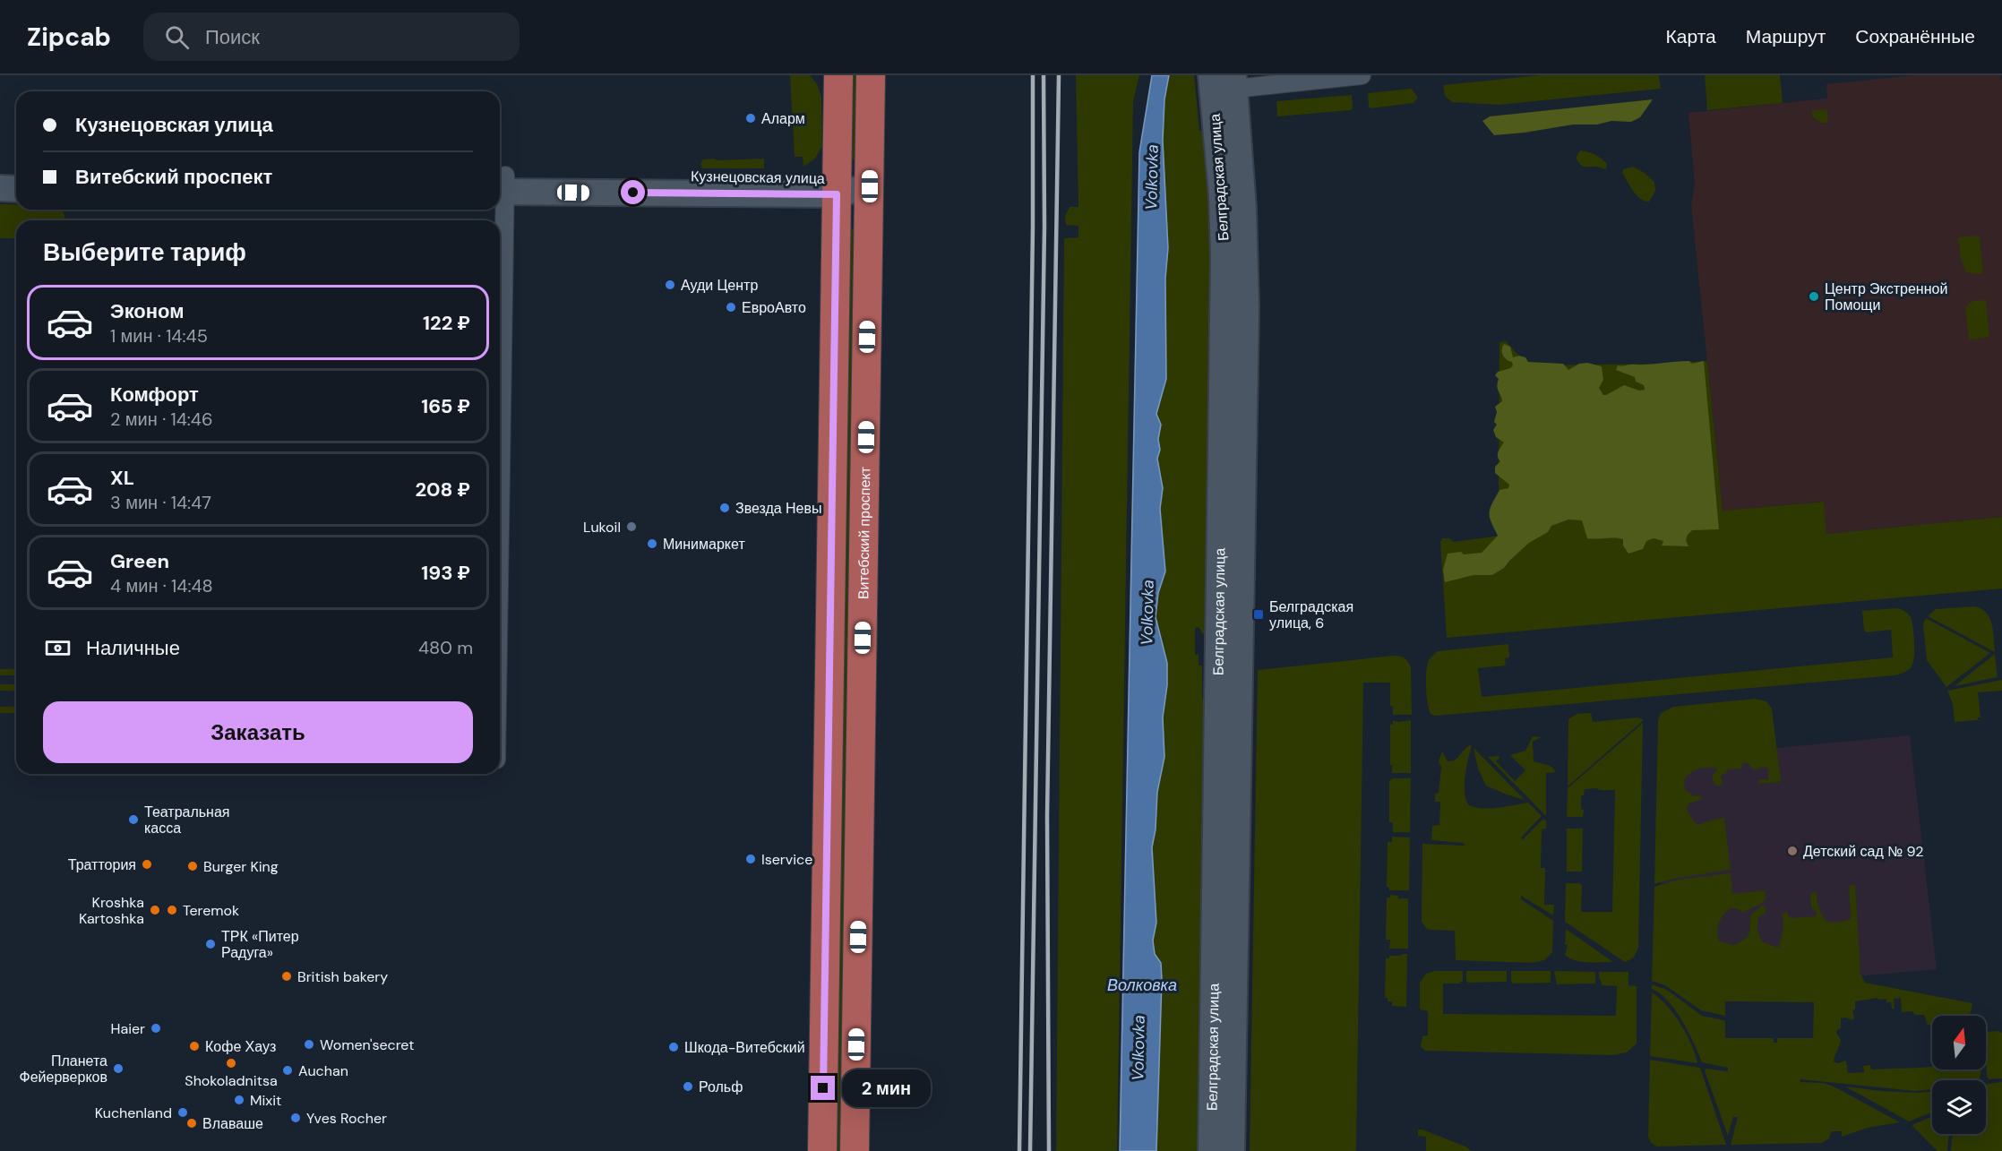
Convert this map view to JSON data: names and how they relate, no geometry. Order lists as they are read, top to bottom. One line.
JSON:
{"streets":{"main road":["Витебский проспект"],"street":["Кузнецовская улица","Белградская улица"]},"crossings":[["Кузнецовская улица","Витебский проспект"]],"water":["Volkovka","Волковка"],"places":{"other":["Аларм","Ауди Центр","Центр Экстренной Помощи","ЕвроАвто","Звезда Невы","Lukoil","Минимаркет","Театральная касса","Детский сад № 92","Iservice","Траттория","Burger King","Kroshka Kartoshka","Teremok","ТРК «Питер Радуга»","British bakery","Haier","Women'secret","Кофе Хауз","Шкода-Витебский","Shokoladnitsa","Планета Фейерверков","Auchan","Рольф","Mixit","Kuchenland","Yves Rocher","Влаваше"],"transit":["Белградская улица, 6"]},"north":"top","page":{"header":"Zipcab","search":"Поиск","nav":["Карта","Маршрут","Сохранённые"],"banner":["Кузнецовская улица","Витебский проспект"],"heading":"Выберите тариф","list":[{"name":"Эконом","note":"1 мин · 14:45","value":"122 ₽"},{"name":"Комфорт","note":"2 мин · 14:46","value":"165 ₽"},{"name":"XL","note":"3 мин · 14:47","value":"208 ₽"},{"name":"Green","note":"4 мин · 14:48","value":"193 ₽"}],"pay":["Наличные","480 m"],"buttons":"Заказать","bubble":"2 мин"}}
